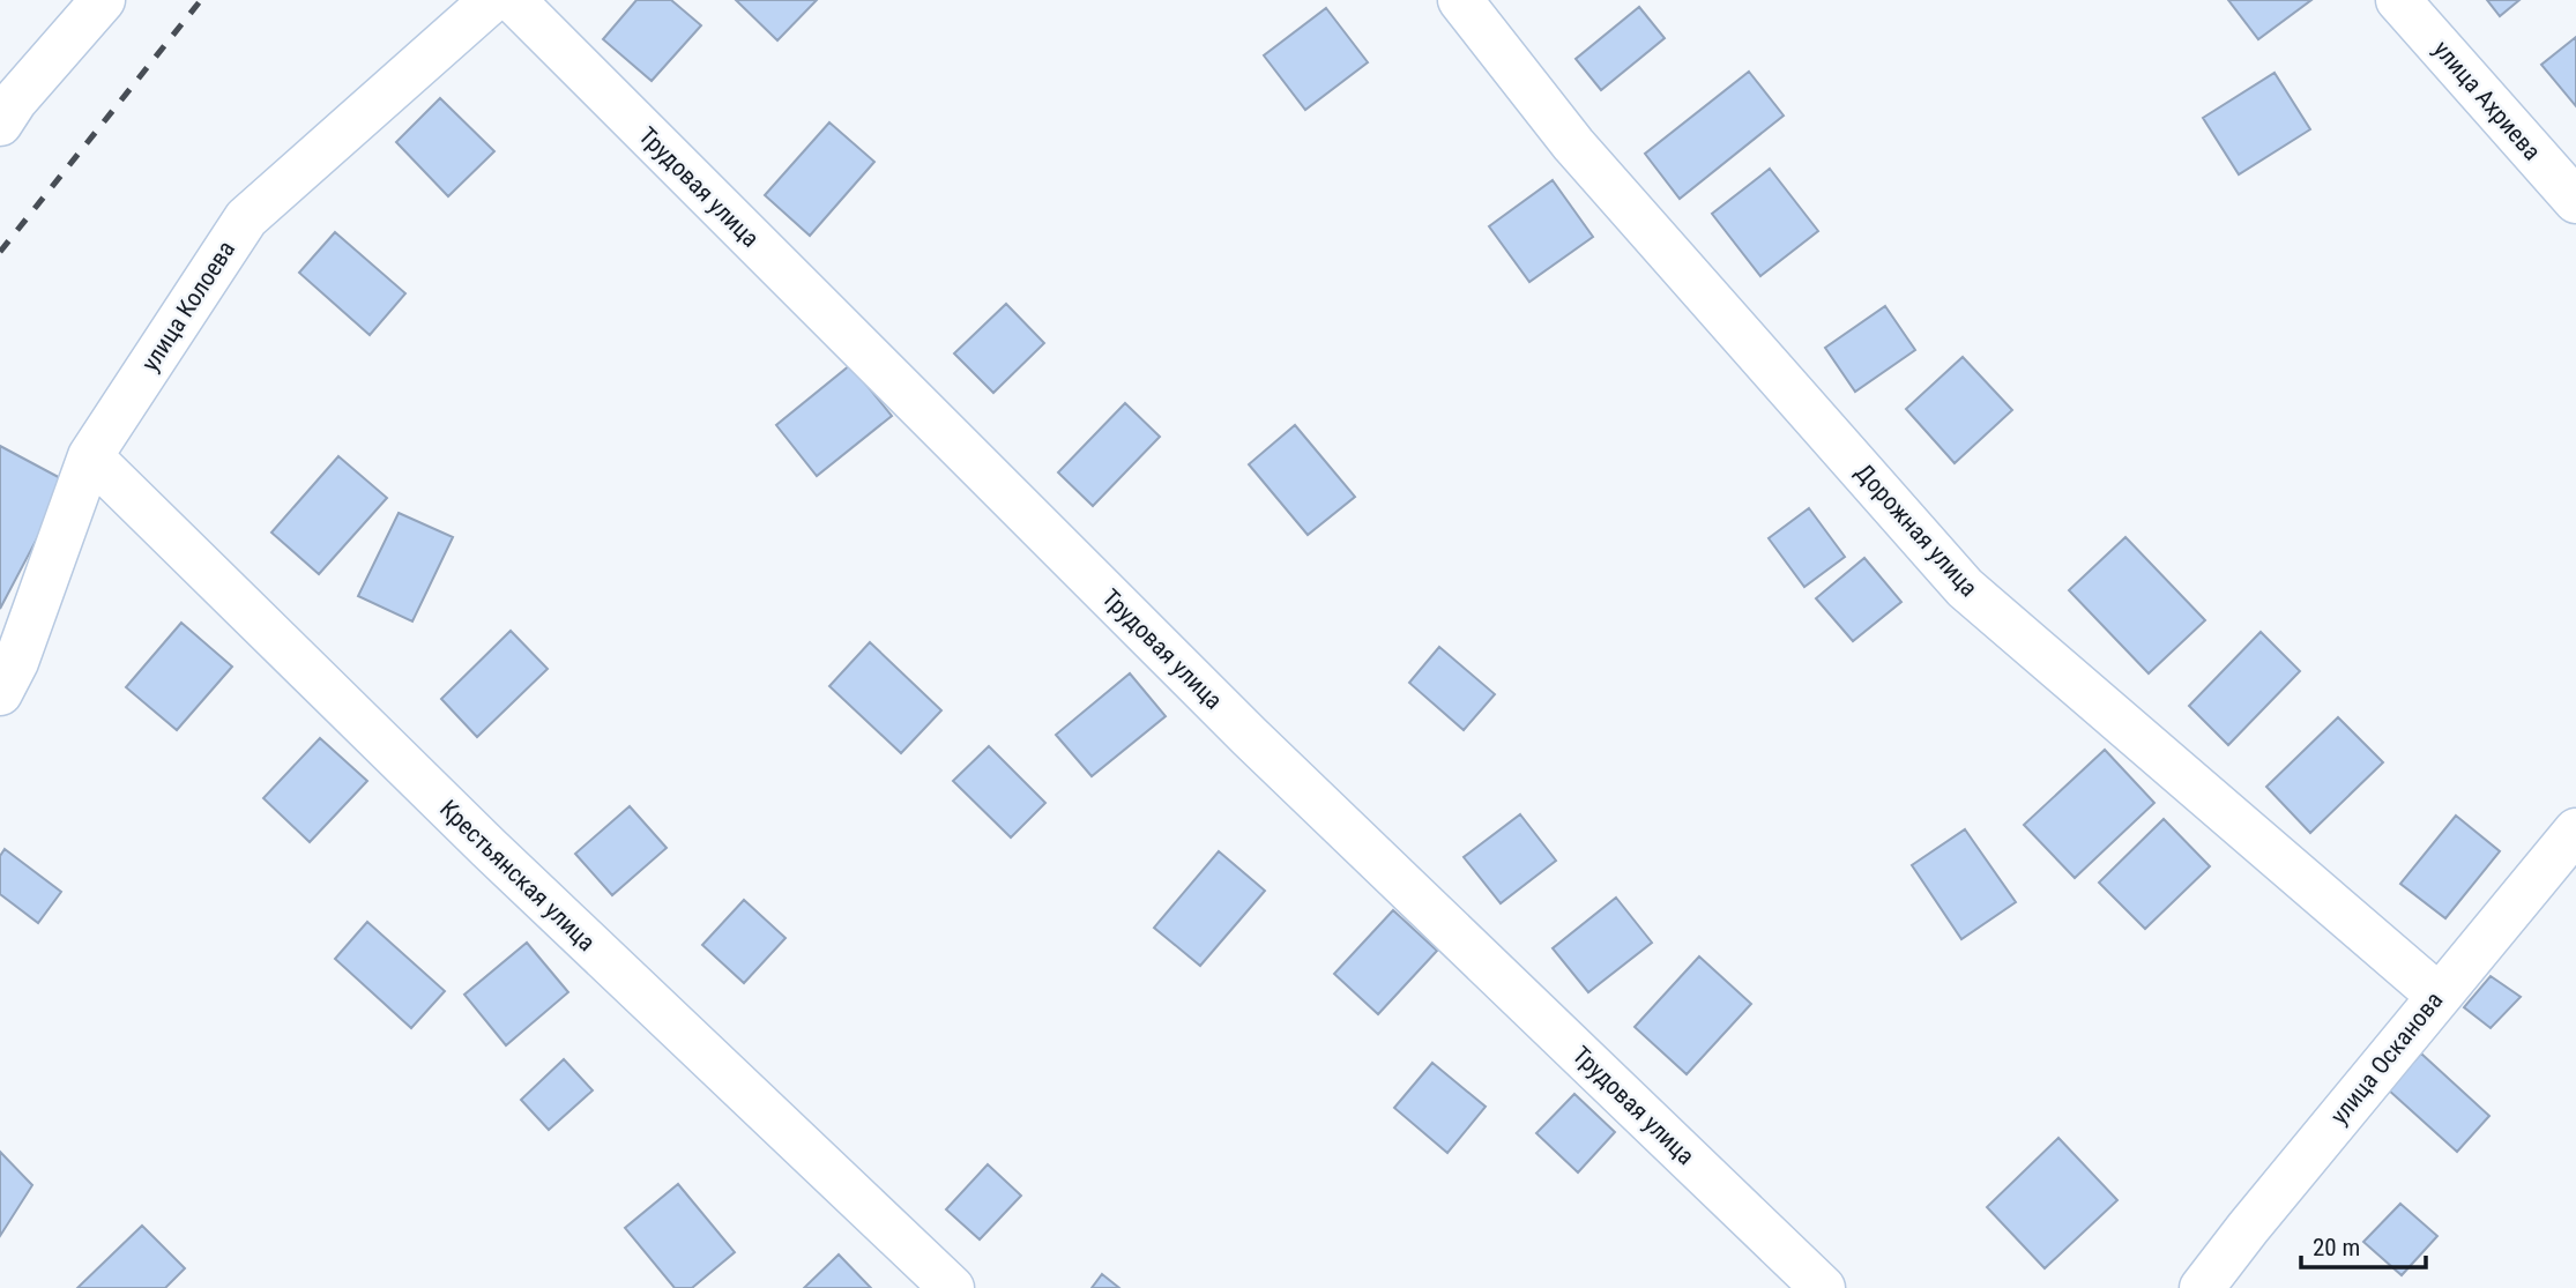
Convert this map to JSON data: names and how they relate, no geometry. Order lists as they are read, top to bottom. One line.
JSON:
{"streets":{"street":["улица Ахриева","Трудовая улица","улица Колоева","Дорожная улица","Крестьянская улица","улица Осканова"]},"crossings":[["улица Колоева","Крестьянская улица"],["Дорожная улица","улица Осканова"]],"scale_bar":"20 m"}
